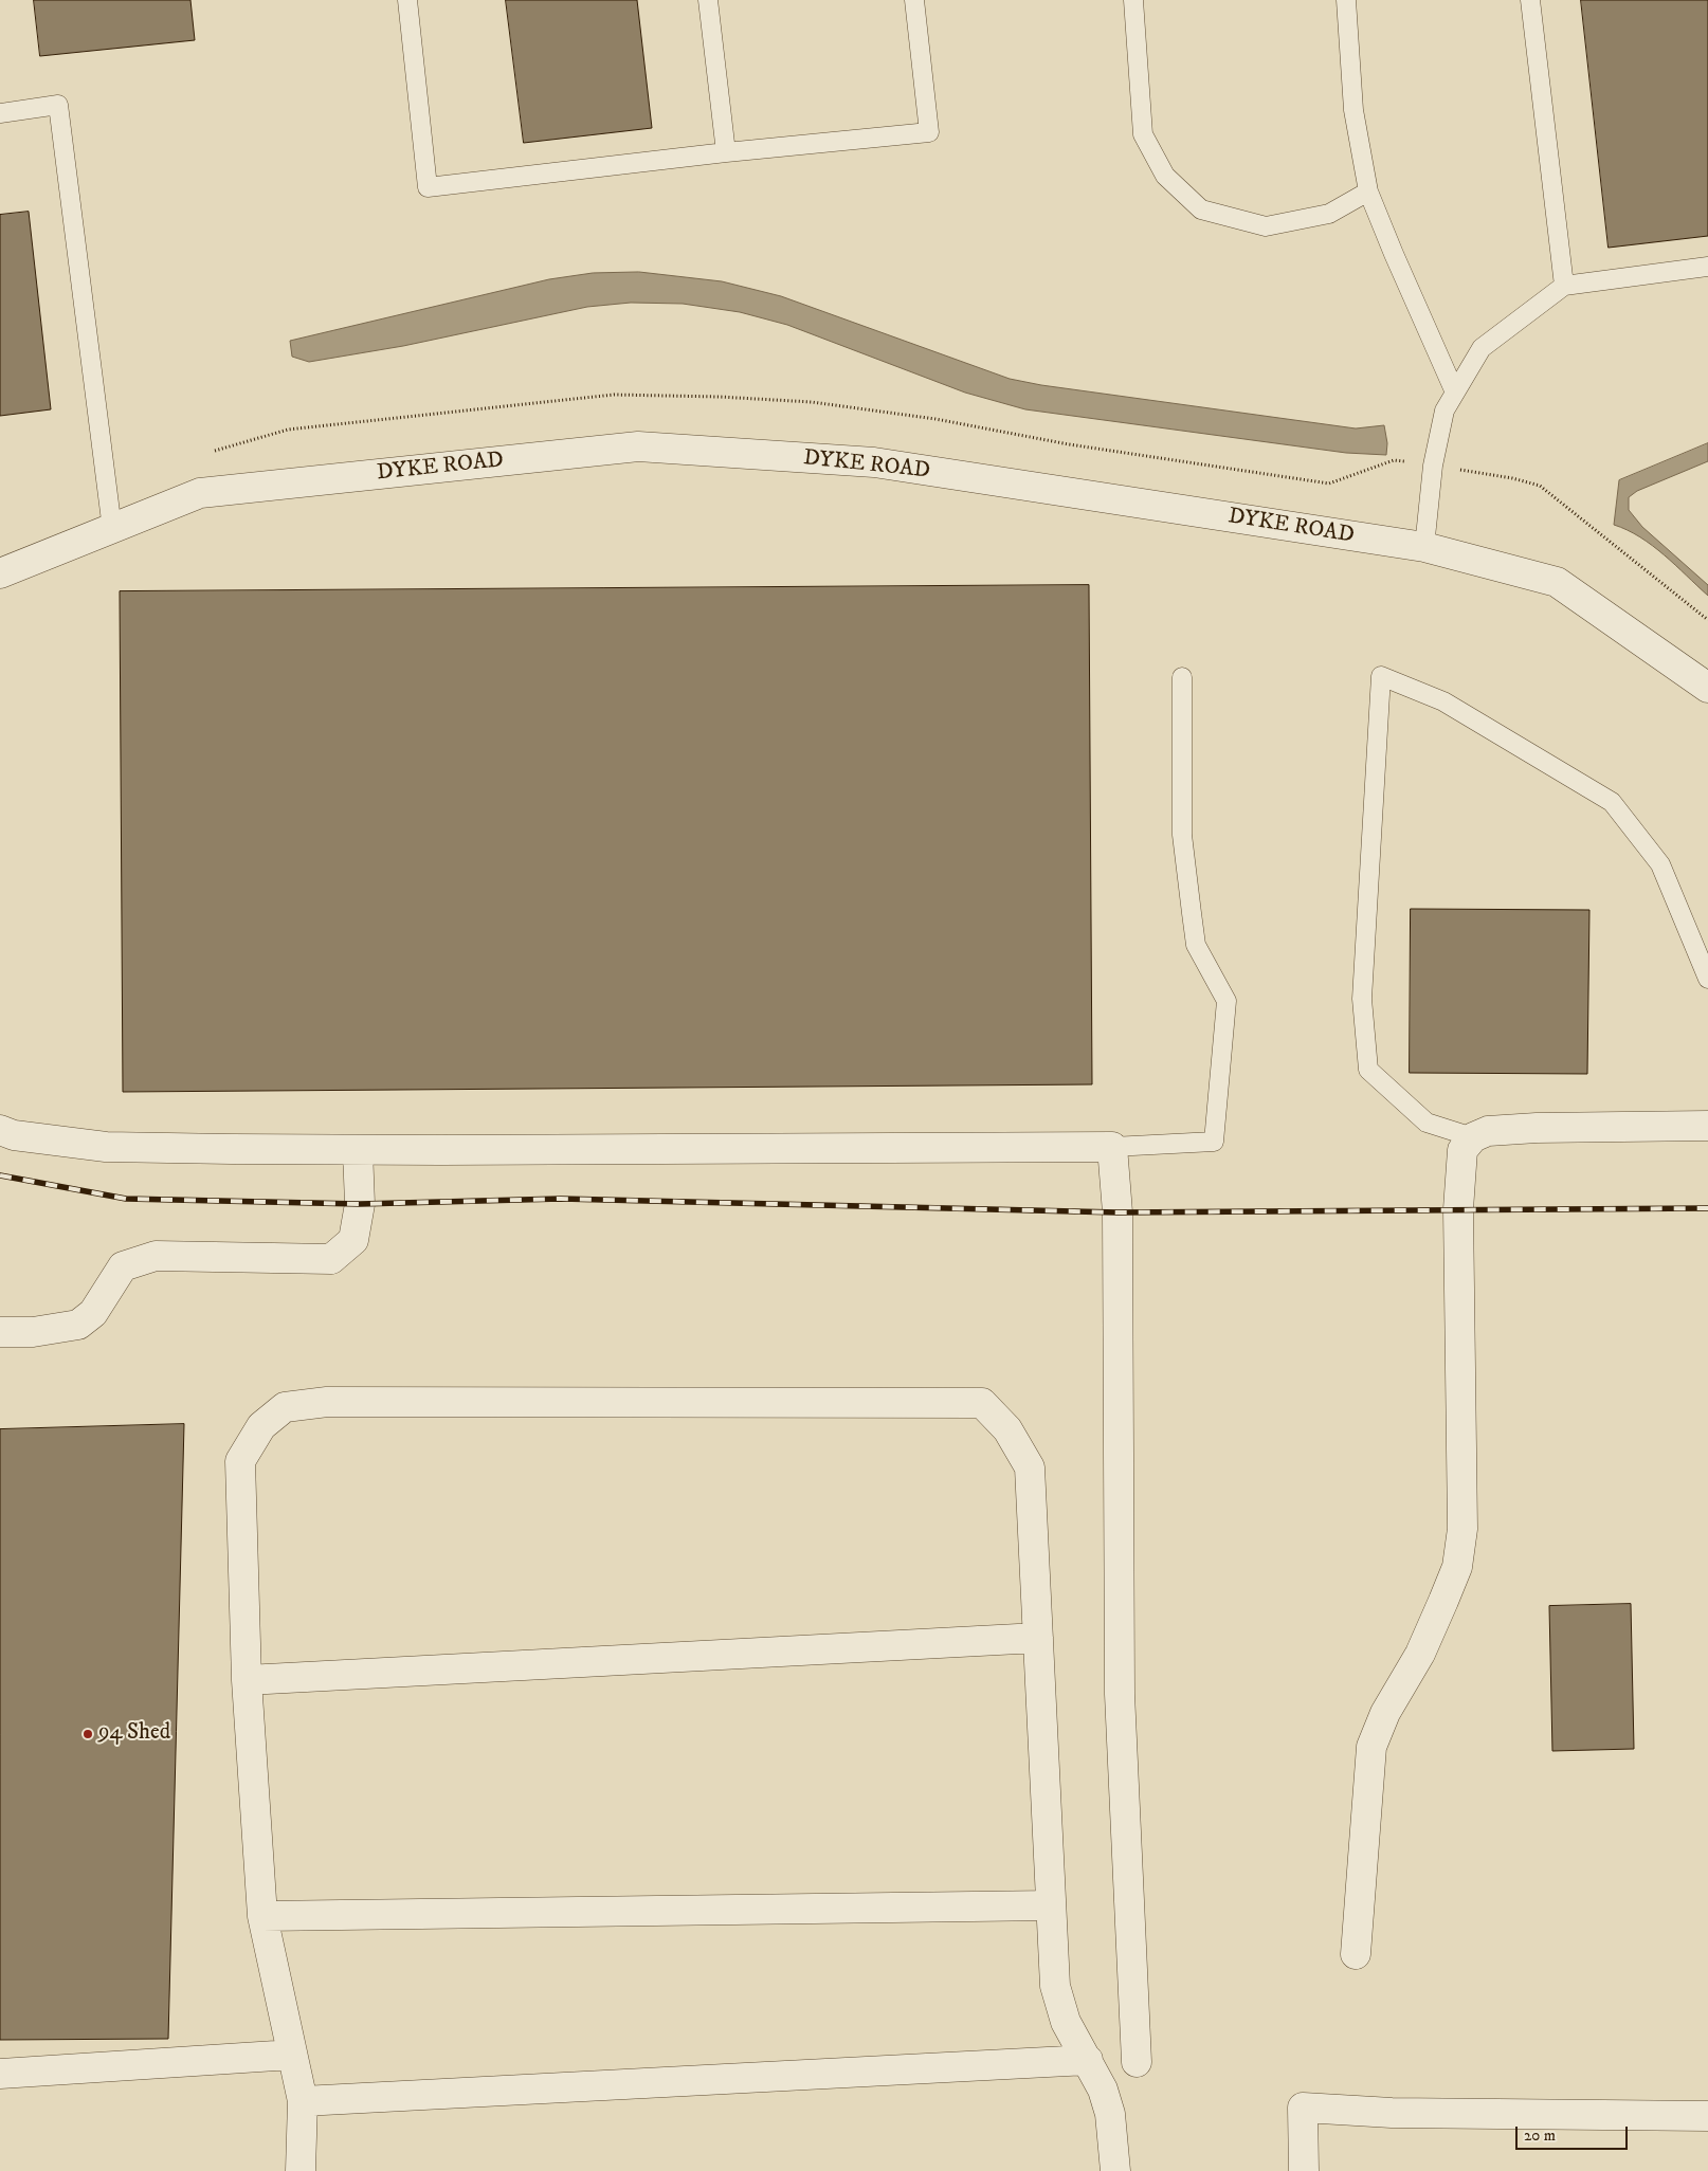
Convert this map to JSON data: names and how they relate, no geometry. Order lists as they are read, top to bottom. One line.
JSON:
{"streets":{"street":["DYKE ROAD"]},"places":["94 Shed"],"scale_bar":"20 m"}
